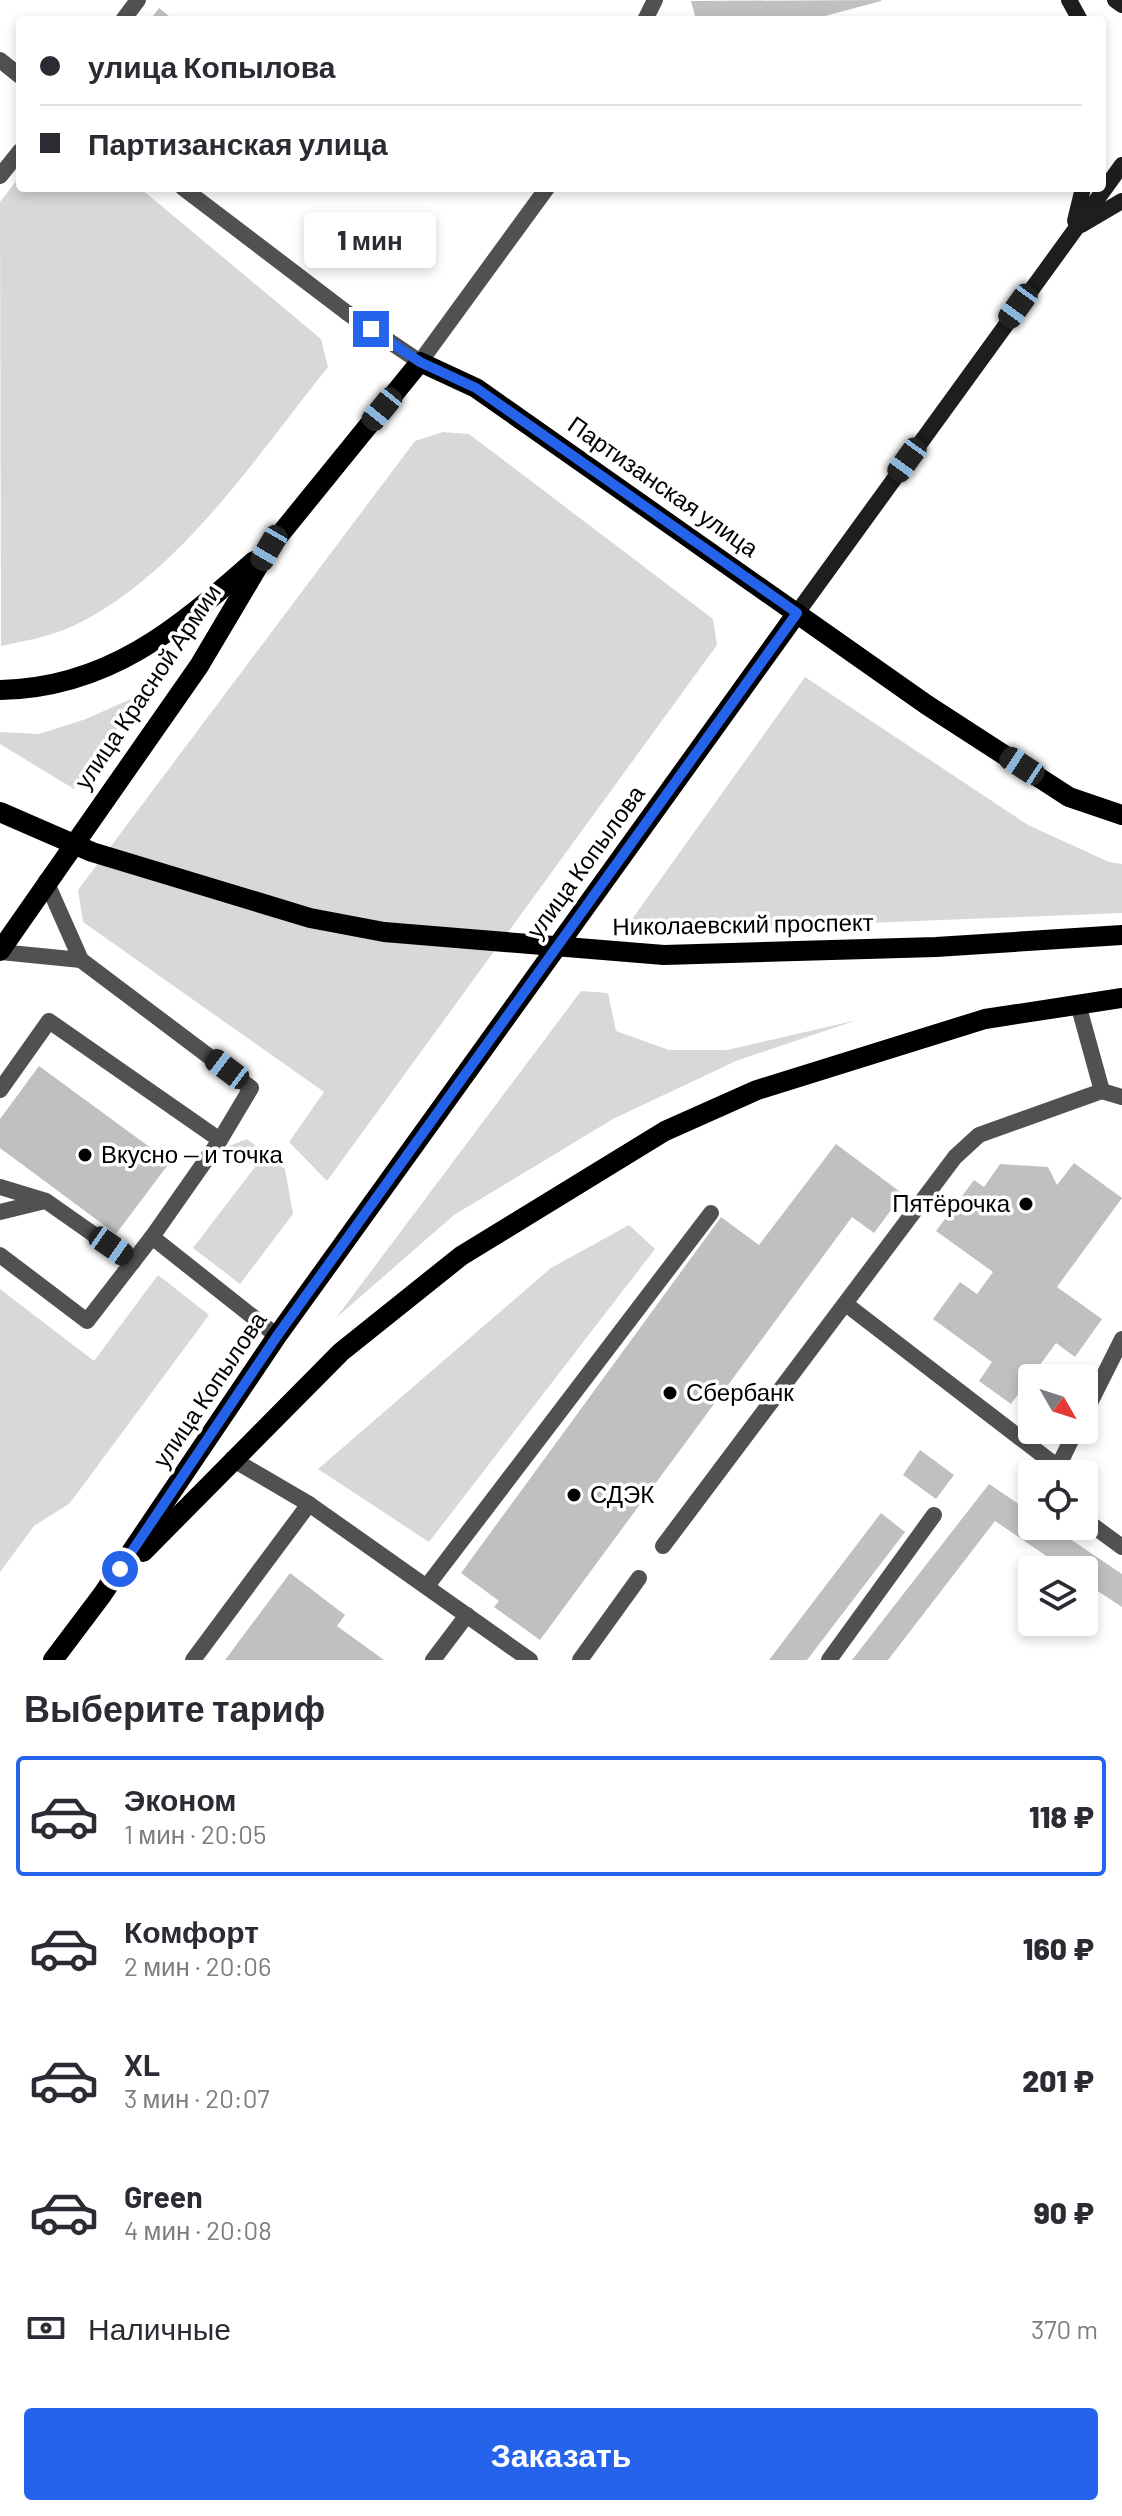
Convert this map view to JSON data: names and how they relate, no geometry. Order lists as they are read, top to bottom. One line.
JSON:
{"streets":{"main road":["Партизанская улица","улица Красной Армии","улица Копылова","Николаевский проспект"]},"crossings":[["Партизанская улица","улица Красной Армии"],["Партизанская улица","улица Копылова"]],"places":["Вкусно — и точка","Пятёрочка","Сбербанк","СДЭК"],"north":"bottom right","page":{"banner":["улица Копылова","Партизанская улица"],"bubble":"1 мин","heading":"Выберите тариф","list":[{"name":"Эконом","note":"1 мин · 20:05","value":"118 ₽"},{"name":"Комфорт","note":"2 мин · 20:06","value":"160 ₽"},{"name":"XL","note":"3 мин · 20:07","value":"201 ₽"},{"name":"Green","note":"4 мин · 20:08","value":"90 ₽"}],"pay":["Наличные","370 m"],"buttons":"Заказать"}}
